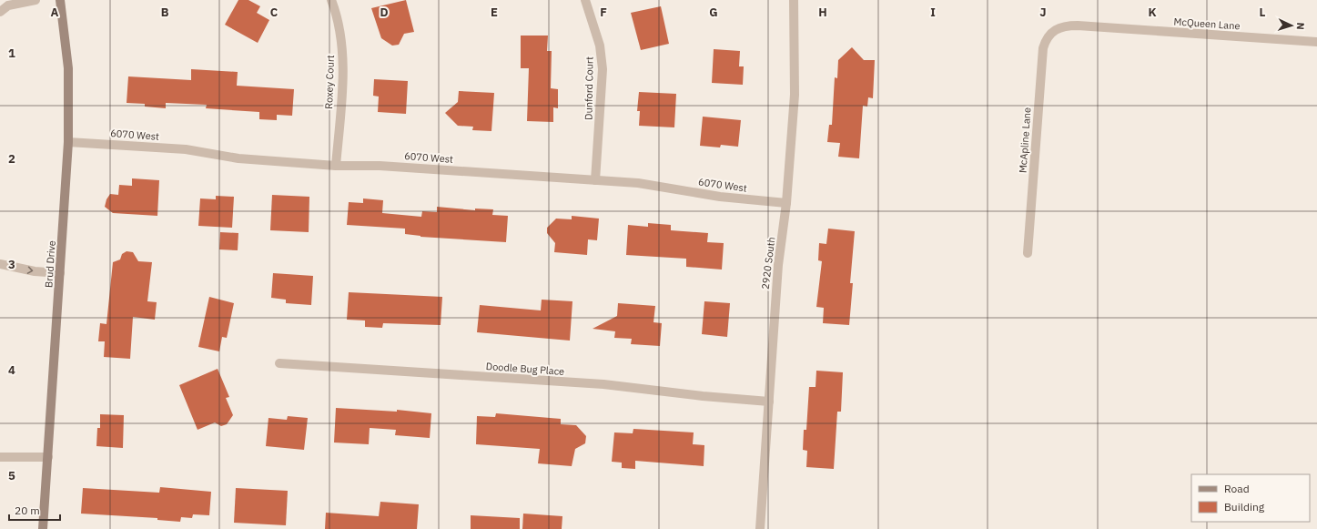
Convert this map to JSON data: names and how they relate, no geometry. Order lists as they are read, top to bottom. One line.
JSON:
{"streets":{"main road":["Brud Drive"],"street":["McQueen Lane","Roxey Court","Dunford Court","6070 West","McApline Lane","2920 South","Doodle Bug Place"]},"crossings":[["McQueen Lane","McApline Lane"],["Roxey Court","6070 West"],["Dunford Court","6070 West"],["6070 West","2920 South"],["6070 West","Brud Drive"],["2920 South","Doodle Bug Place"]],"legend":["Road","Building"],"scale_bar":"20 m","north":"right","grid":{"columns":["A","B","C","D","E","F","G","H","I","J","K","L"],"rows":["1","2","3","4","5"]}}
